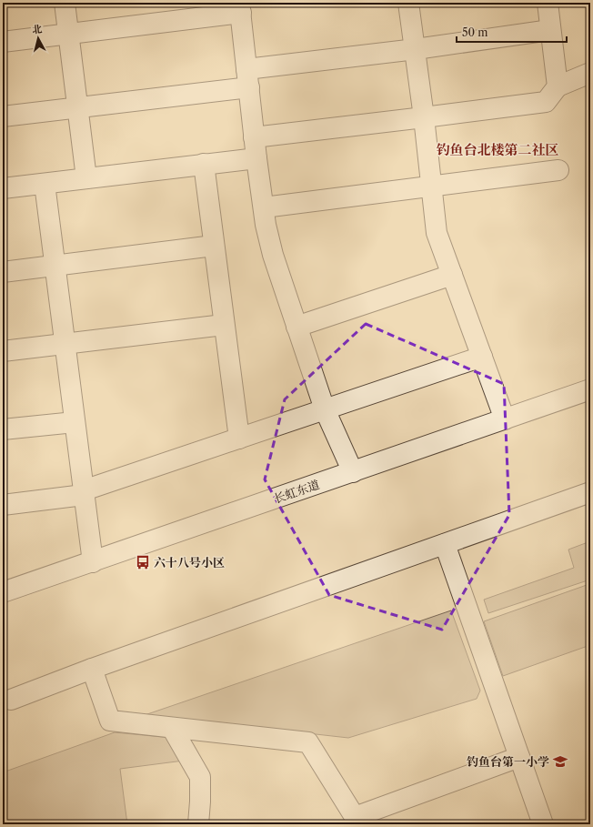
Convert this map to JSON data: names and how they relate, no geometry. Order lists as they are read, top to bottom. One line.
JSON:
{"streets":{"street":["长虹东道"]},"districts":["钓鱼台北楼第二社区"],"places":{"bus stop":["六十八号小区"],"school or university":["钓鱼台第一小学"]},"scale_bar":"50 m","north":"top"}
